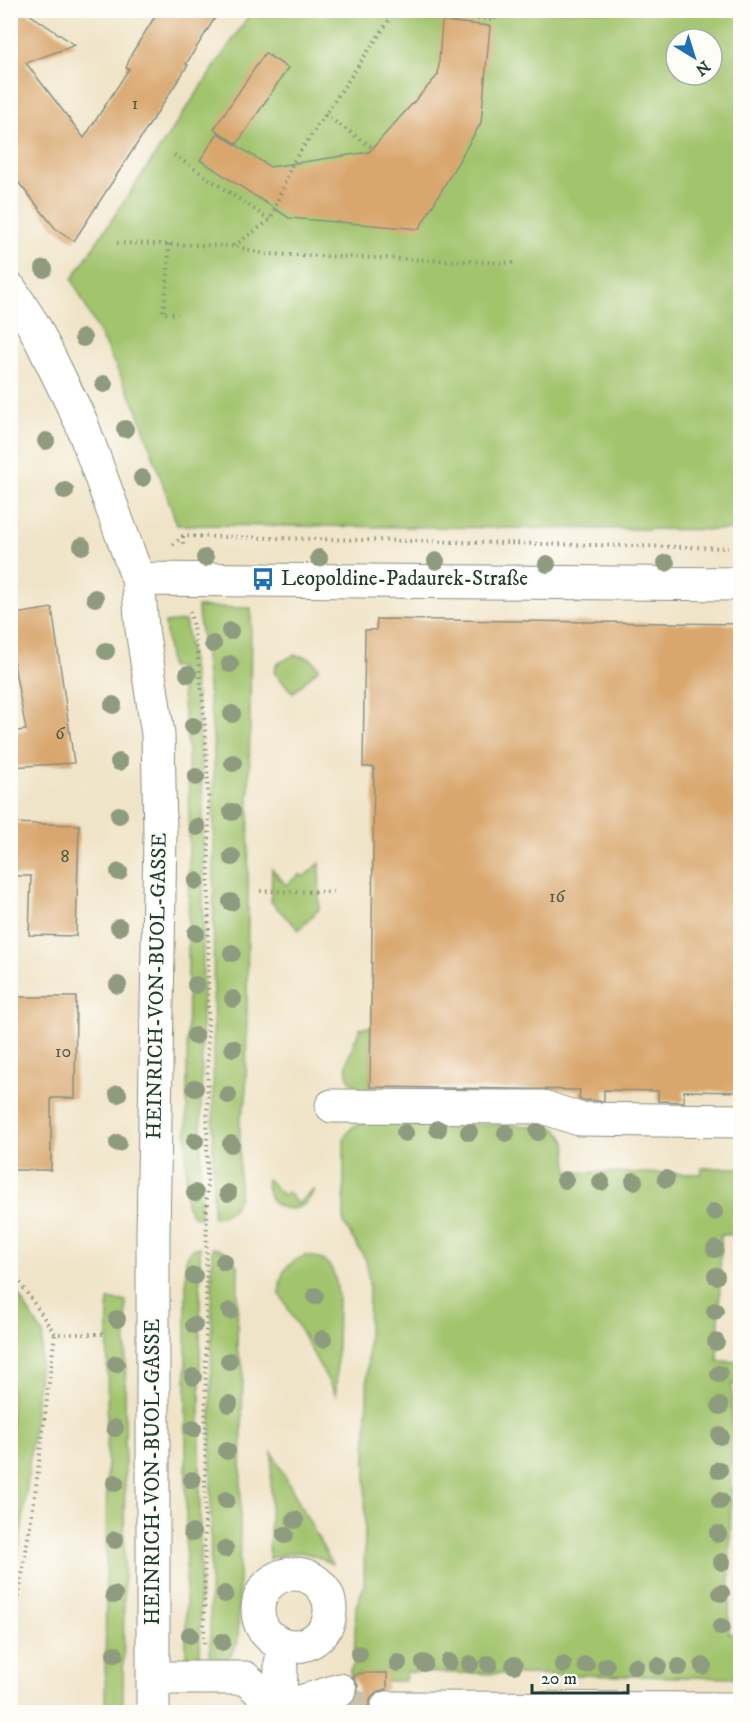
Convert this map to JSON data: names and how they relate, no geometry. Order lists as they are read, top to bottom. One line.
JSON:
{"streets":{"street":["HEINRICH-VON-BUOL-GASSE"]},"places":{"bus stop":["Leopoldine-Padaurek-Straße"]},"house_numbers":["1","6","8","16","10"],"scale_bar":"20 m","north":"bottom right"}
